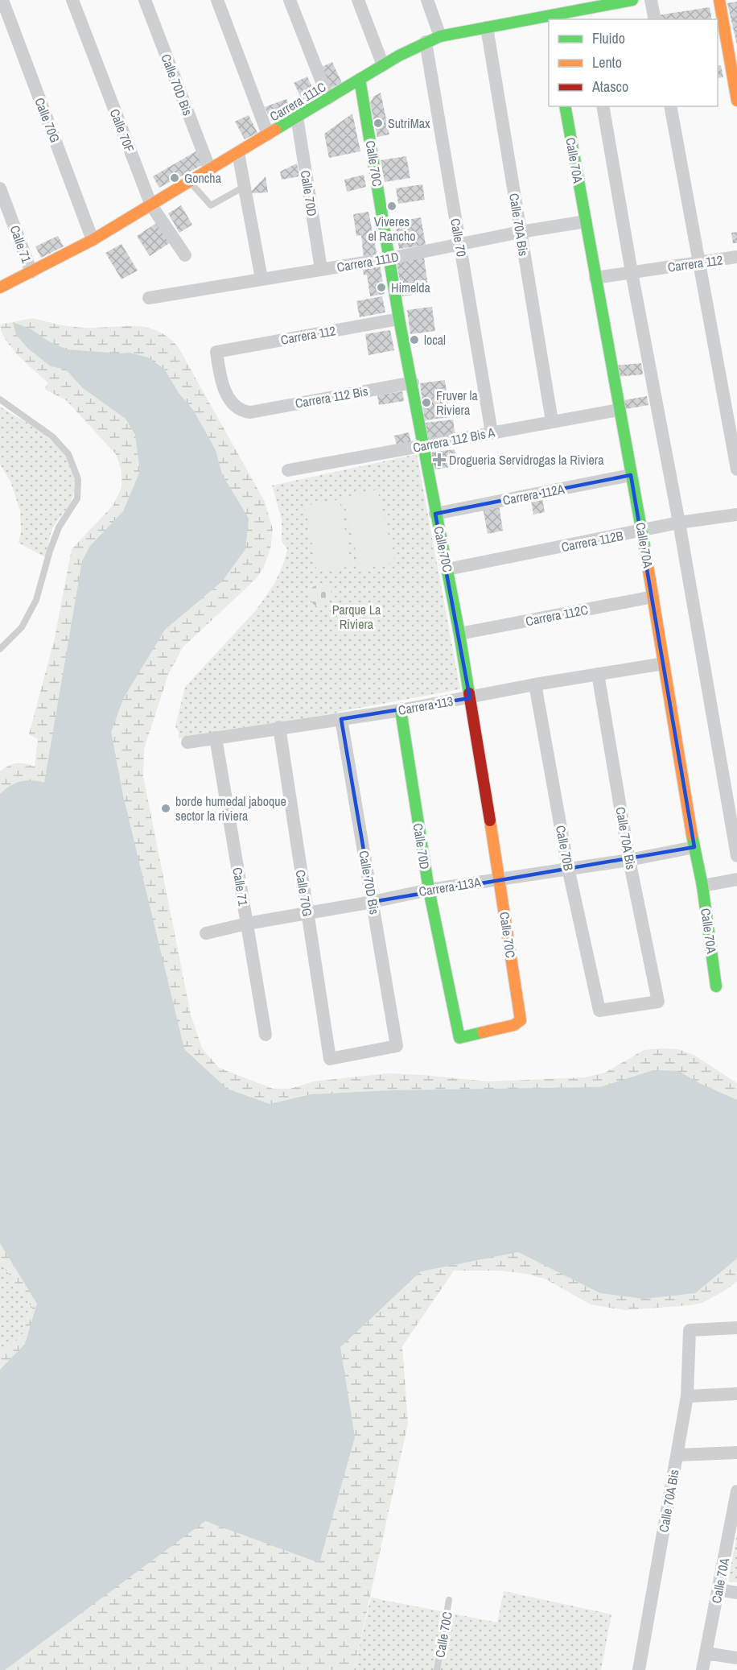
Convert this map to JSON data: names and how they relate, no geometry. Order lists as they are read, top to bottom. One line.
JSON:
{"streets":{"street":["Calle 70D Bis","Carrera 111C","Calle 70G","Calle 70F","Calle 70A","Calle 70C","Calle 70D","Calle 70A Bis","Calle 70","Calle 71","Carrera 111D","Carrera 112","Carrera 112 Bis","Carrera 112 Bis A","Carrera 112A","Carrera 112B","Carrera 112C","Carrera 113","Calle 70B","Carrera 113A"]},"crossings":[["Calle 70D Bis","Carrera 111C"],["Calle 70D Bis","Calle 70G"],["Calle 70D Bis","Carrera 113"],["Calle 70D Bis","Carrera 113A"],["Carrera 111C","Calle 70G"],["Carrera 111C","Calle 70F"],["Carrera 111C","Calle 70C"],["Carrera 111C","Calle 70D"],["Carrera 111C","Calle 70A Bis"],["Carrera 111C","Calle 70"],["Carrera 111C","Calle 71"],["Calle 70G","Carrera 113"],["Calle 70G","Carrera 113A"],["Calle 70A","Carrera 111D"],["Calle 70A","Carrera 112"],["Calle 70A","Carrera 112 Bis A"],["Calle 70A","Carrera 112A"],["Calle 70A","Carrera 112B"],["Calle 70A","Carrera 112C"],["Calle 70A","Carrera 113"],["Calle 70A","Carrera 113A"],["Calle 70C","Calle 70D"],["Calle 70C","Carrera 111D"],["Calle 70C","Carrera 112"],["Calle 70C","Carrera 112 Bis"],["Calle 70C","Carrera 112 Bis A"],["Calle 70C","Carrera 112A"],["Calle 70C","Carrera 112B"],["Calle 70C","Carrera 112C"],["Calle 70C","Carrera 113"],["Calle 70C","Carrera 113A"],["Calle 70D","Carrera 111D"],["Calle 70D","Carrera 113"],["Calle 70D","Carrera 113A"],["Calle 70A Bis","Carrera 111D"],["Calle 70A Bis","Carrera 112 Bis A"],["Calle 70A Bis","Carrera 113"],["Calle 70A Bis","Calle 70B"],["Calle 70A Bis","Carrera 113A"],["Calle 70","Carrera 111D"],["Calle 70","Carrera 112 Bis A"],["Calle 71","Carrera 113"],["Calle 71","Carrera 113A"],["Carrera 112","Carrera 112 Bis"],["Carrera 113","Calle 70B"],["Calle 70B","Carrera 113A"]],"parks":["Parque La Riviera"],"places":{"other":["SutriMax","Goncha","Viveres el Rancho","Himelda","local","Fruver la Riviera","borde humedal jaboque sector la riviera"],"health":["Drogueria Servidrogas la Riviera"]},"legend":["Fluido","Lento","Atasco"]}
